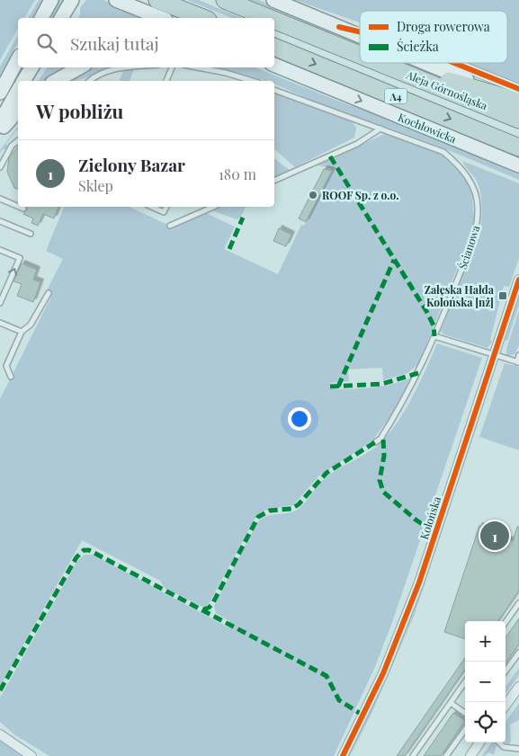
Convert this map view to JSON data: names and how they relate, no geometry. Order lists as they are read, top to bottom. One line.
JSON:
{"streets":{"highway":["Aleja Górnośląska","A4"],"main road":["Kochłowicka"],"street":["Kolońska"],"lane":["Ścianowa"]},"places":{"other":["ROOF Sp. z o.o."],"transit":["Załęska Hałda Kolońska [nż]"]},"legend":["Droga rowerowa","Ścieżka"],"page":{"search":"Szukaj tutaj","heading":"W pobliżu","list":[{"mark":"1","name":"Zielony Bazar","note":"Sklep","value":"180 m"}],"pins":"1","map_buttons":["+","−"]}}
